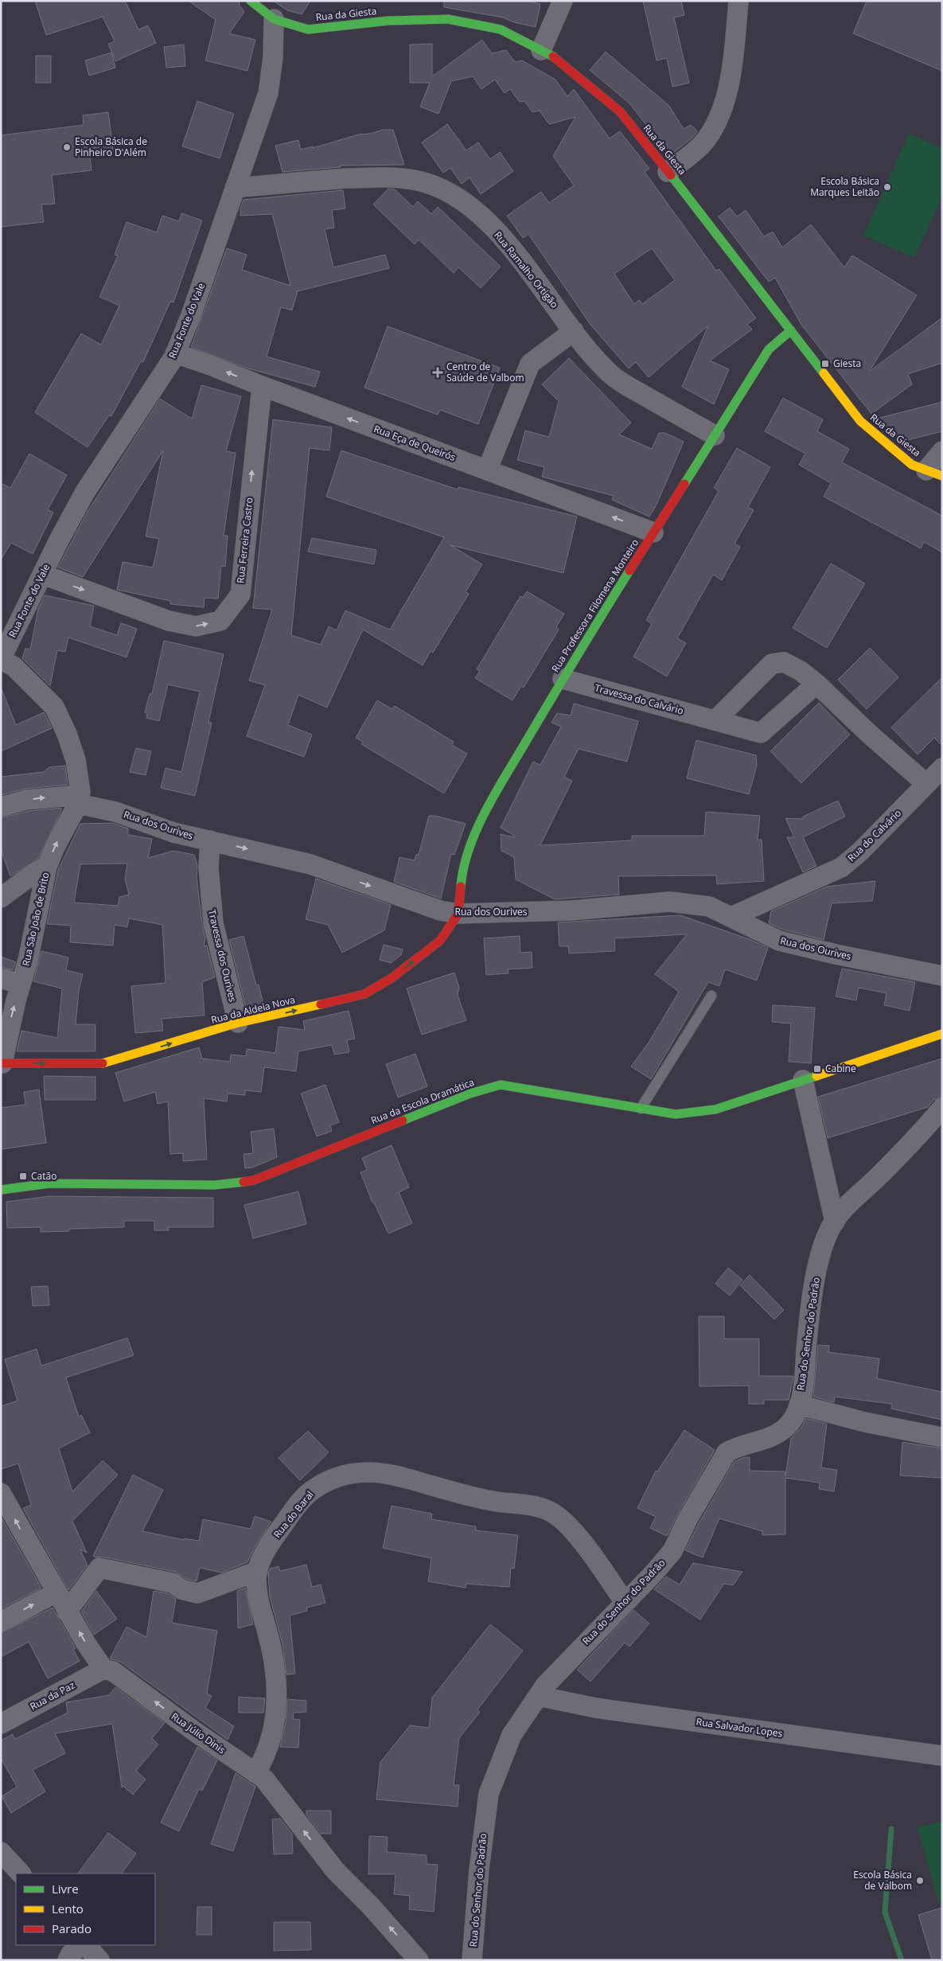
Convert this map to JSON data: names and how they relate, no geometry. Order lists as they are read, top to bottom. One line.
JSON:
{"streets":{"street":["Rua da Giesta","Rua Ramalho Ortigão","Rua Fonte do Vale","Rua Eça de Queirós","Rua Ferreira Castro","Rua Professora Filomena Monteiro","Travessa do Calvário","Rua dos Ourives","Rua do Calvário","Rua São João de Brito","Travessa dos Ourives","Rua da Aldeia Nova","Rua da Escola Dramática","Rua do Senhor do Padrão","Rua do Baral","Rua da Paz","Rua Salvador Lopes","Rua Júlio Dinis"]},"crossings":[["Rua da Giesta","Rua Fonte do Vale"],["Rua da Giesta","Rua Professora Filomena Monteiro"],["Rua Ramalho Ortigão","Rua Fonte do Vale"],["Rua Ramalho Ortigão","Rua Professora Filomena Monteiro"],["Rua Fonte do Vale","Rua Eça de Queirós"],["Rua Fonte do Vale","Rua Ferreira Castro"],["Rua Eça de Queirós","Rua Ferreira Castro"],["Rua Eça de Queirós","Rua Professora Filomena Monteiro"],["Rua Professora Filomena Monteiro","Travessa do Calvário"],["Rua Professora Filomena Monteiro","Rua dos Ourives"],["Rua Professora Filomena Monteiro","Rua da Aldeia Nova"],["Rua dos Ourives","Rua do Calvário"],["Rua dos Ourives","Rua São João de Brito"],["Rua dos Ourives","Travessa dos Ourives"],["Rua dos Ourives","Rua da Aldeia Nova"],["Rua São João de Brito","Rua da Aldeia Nova"],["Travessa dos Ourives","Rua da Aldeia Nova"],["Rua do Senhor do Padrão","Rua do Baral"],["Rua do Senhor do Padrão","Rua Salvador Lopes"],["Rua do Baral","Rua Júlio Dinis"],["Rua da Paz","Rua Júlio Dinis"]],"one_way":["Rua Eça de Queirós","Rua São João de Brito","Rua da Aldeia Nova","Rua Júlio Dinis"],"places":{"other":["Escola Básica de Pinheiro D'Além","Escola Básica Marques Leitão","Escola Básica de Valbom"],"transit":["Giesta","Cabine","Catão"],"health":["Centro de Saúde de Valbom"]},"legend":["Livre","Lento","Parado"]}
